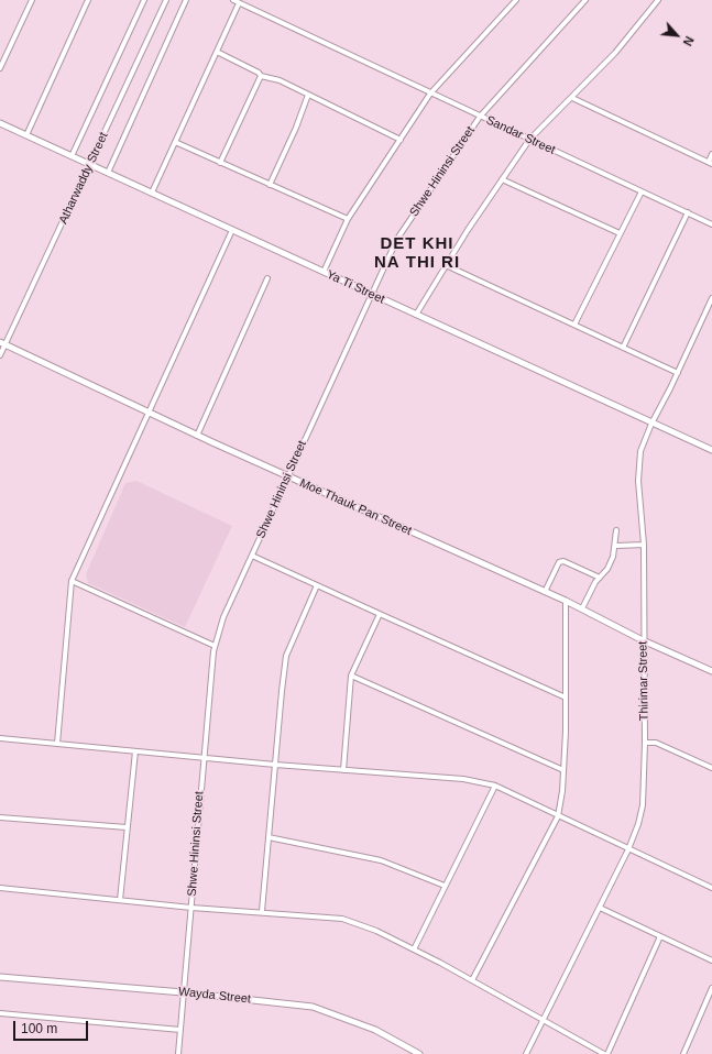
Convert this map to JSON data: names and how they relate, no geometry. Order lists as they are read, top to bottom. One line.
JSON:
{"streets":{"street":["Sandar Street","Shwe Hininsi Street","Atharwaddy Street","Ya Ti Street","Moe Thauk Pan Street","Thirimar Street","Wayda Street"]},"crossings":[["Sandar Street","Shwe Hininsi Street"],["Shwe Hininsi Street","Ya Ti Street"],["Shwe Hininsi Street","Moe Thauk Pan Street"],["Shwe Hininsi Street","Wayda Street"],["Atharwaddy Street","Ya Ti Street"],["Atharwaddy Street","Moe Thauk Pan Street"],["Ya Ti Street","Thirimar Street"],["Moe Thauk Pan Street","Thirimar Street"]],"districts":["DET KHI NA THI RI"],"scale_bar":"100 m","north":"bottom right"}
